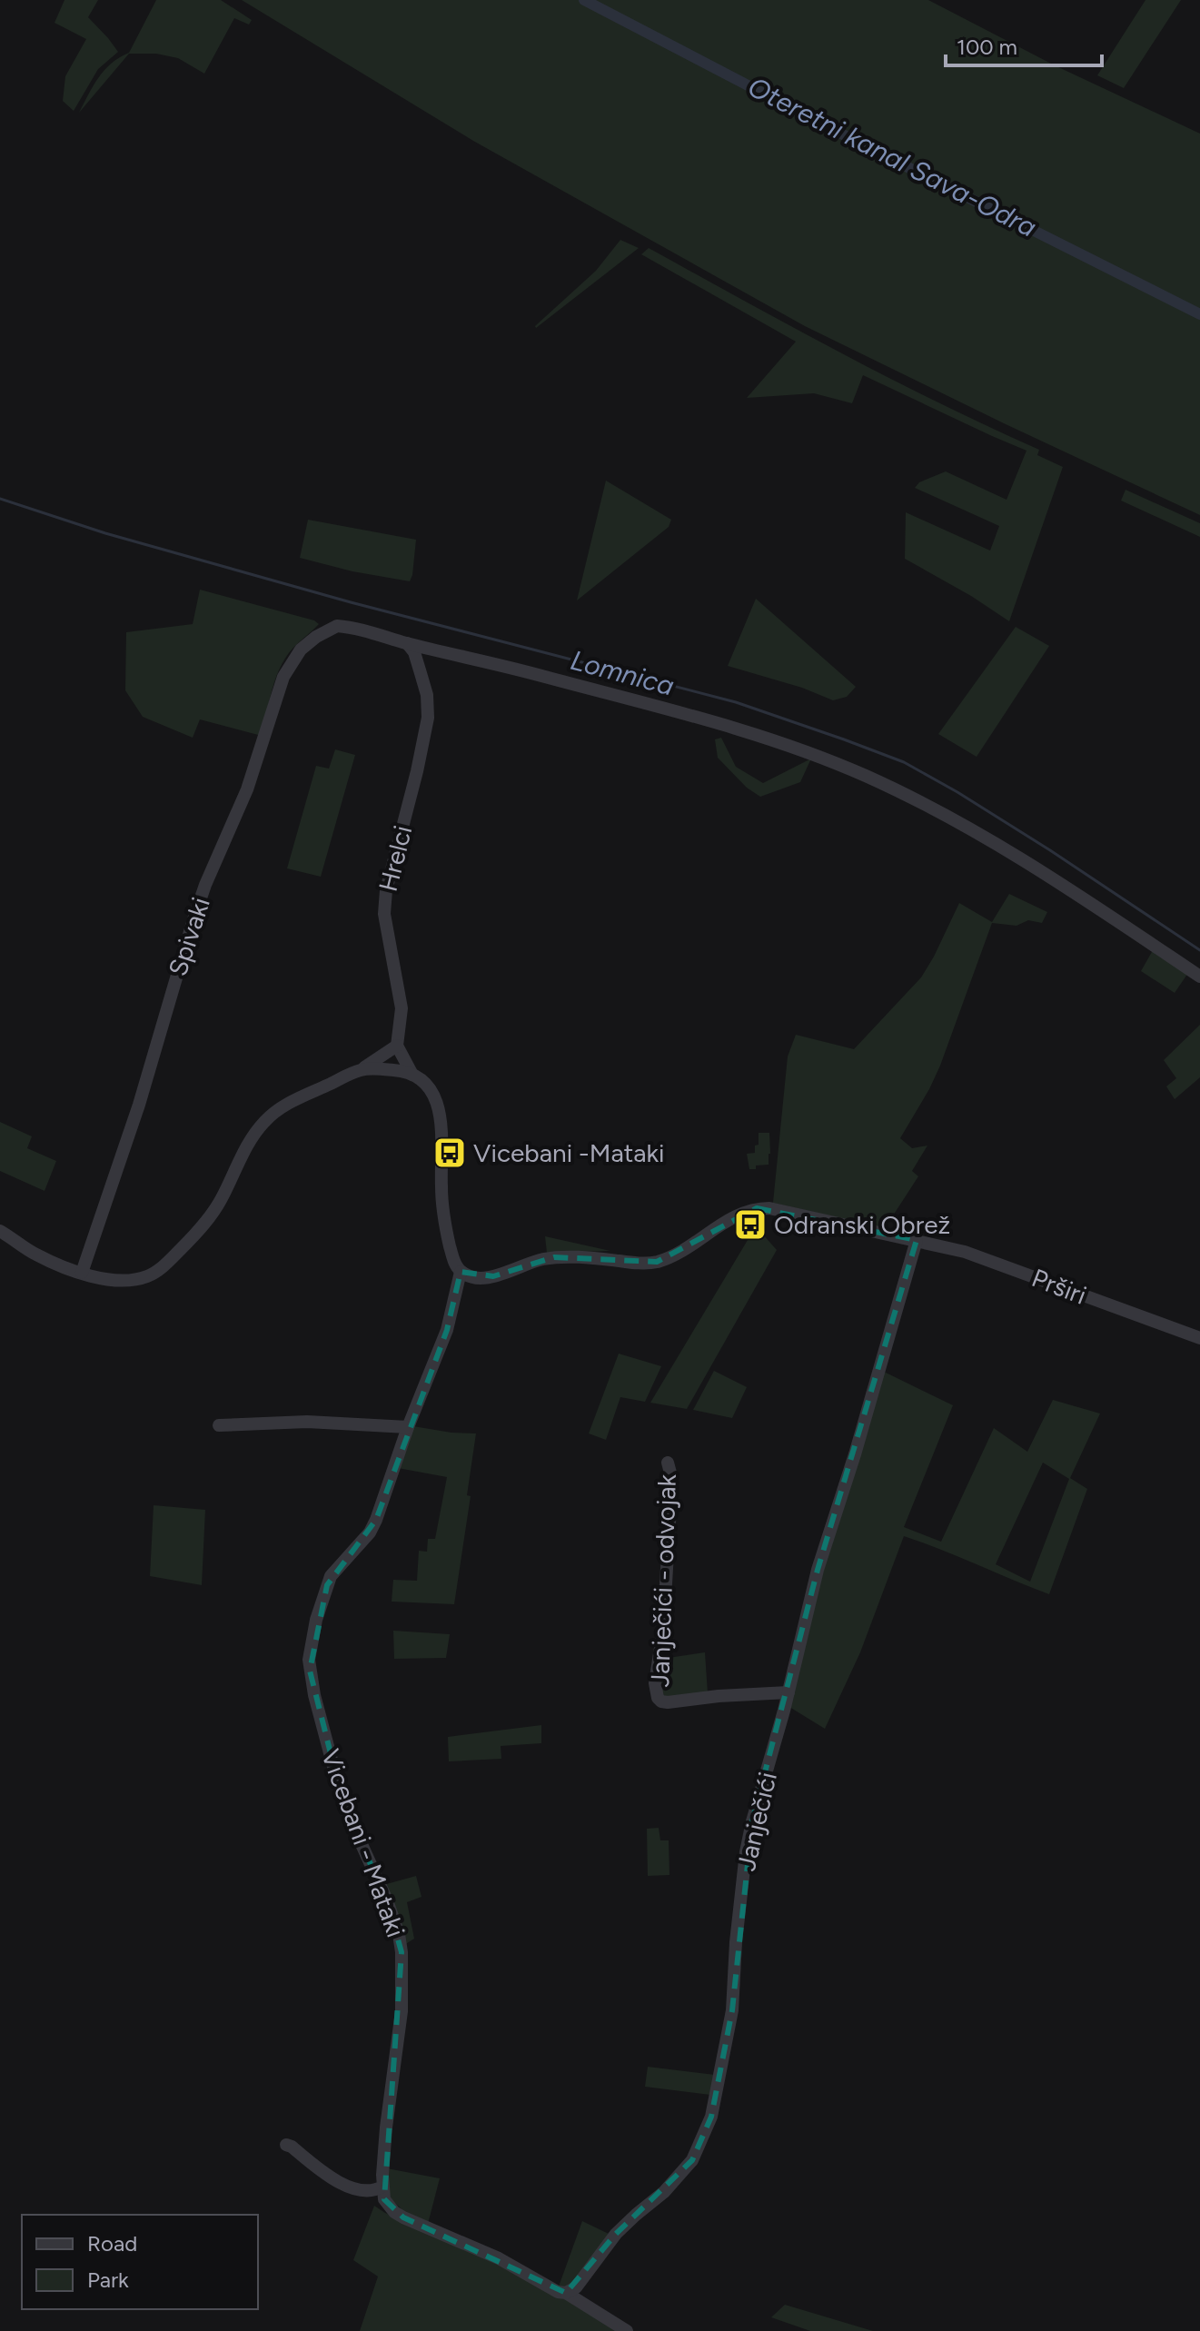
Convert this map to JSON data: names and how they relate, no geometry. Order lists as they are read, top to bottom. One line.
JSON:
{"streets":{"street":["Hrelci","Spivaki","Prširi","Janječići - odvojak","Janječići","Vicebani - Mataki"]},"crossings":[["Hrelci","Spivaki"],["Prširi","Janječići"],["Prširi","Vicebani - Mataki"],["Janječići - odvojak","Janječići"]],"water":["Oteretni kanal Sava-Odra","Lomnica"],"places":{"bus stop":["Vicebani -Mataki","Odranski Obrež"]},"legend":["Road","Park"],"scale_bar":"100 m"}
